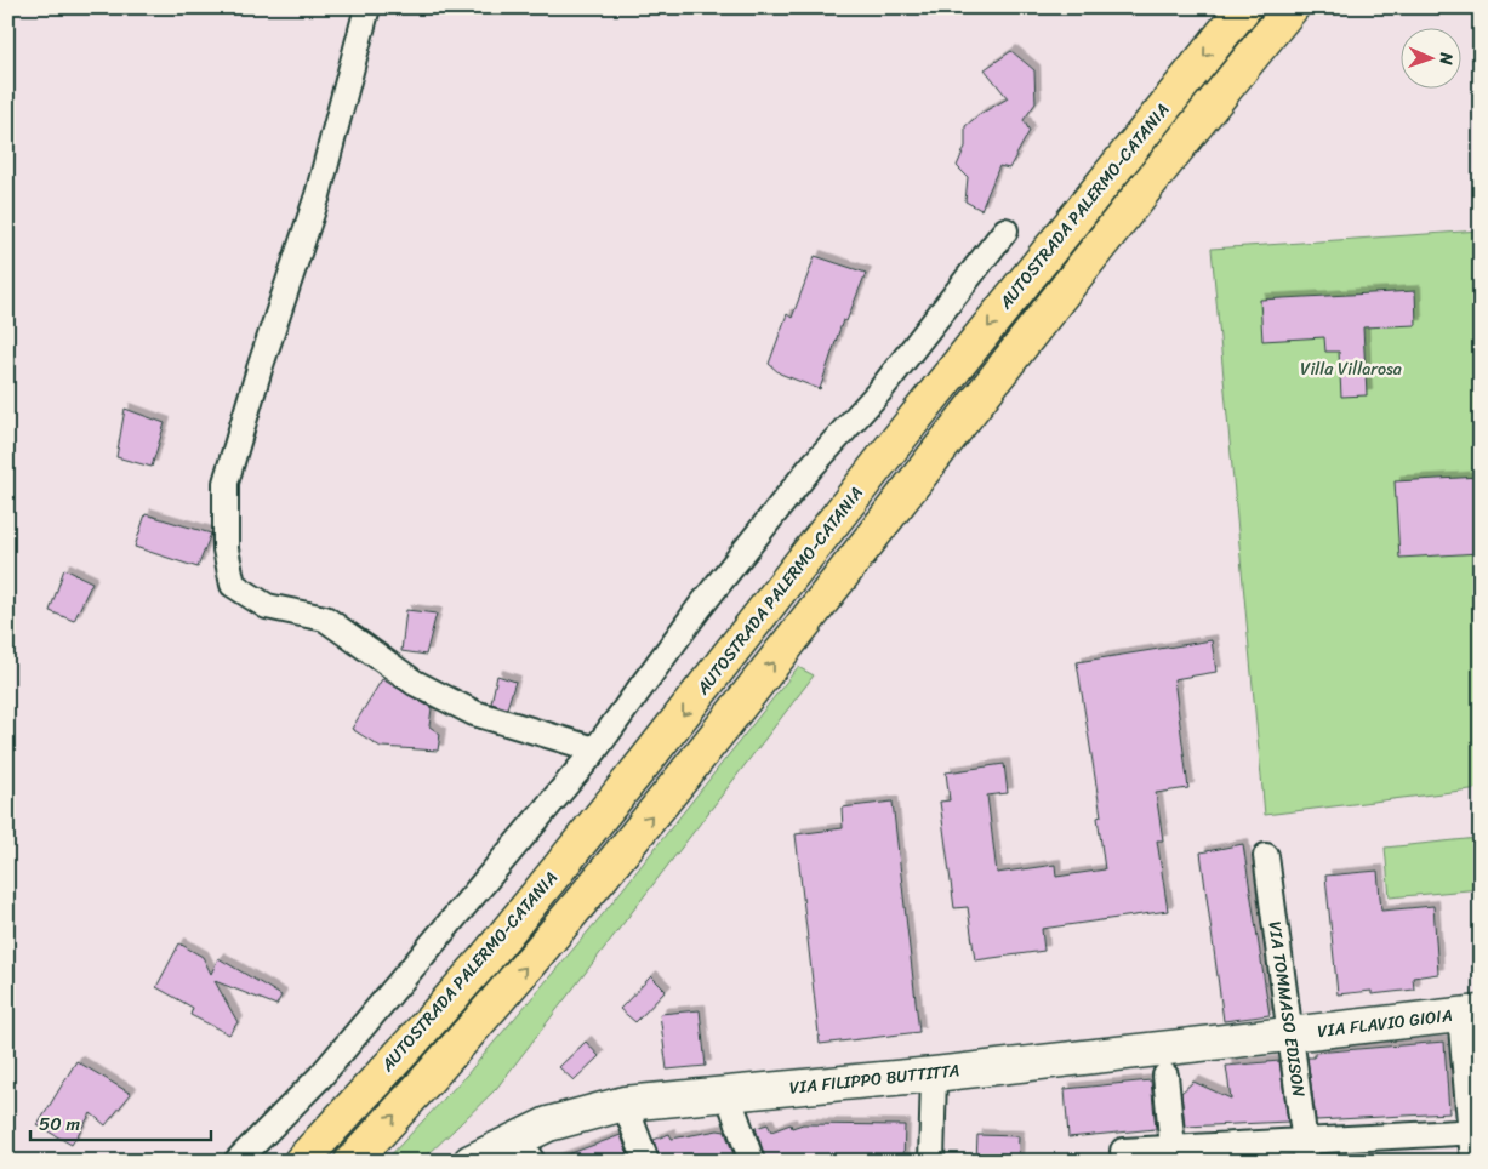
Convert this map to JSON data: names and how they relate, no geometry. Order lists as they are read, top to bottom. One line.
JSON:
{"streets":{"highway":["AUTOSTRADA PALERMO-CATANIA"],"main road":["VIA FLAVIO GIOIA","VIA FILIPPO BUTTITTA"],"street":["VIA TOMMASO EDISON"]},"crossings":[["VIA TOMMASO EDISON","VIA FLAVIO GIOIA"],["VIA TOMMASO EDISON","VIA FILIPPO BUTTITTA"],["VIA FLAVIO GIOIA","VIA FILIPPO BUTTITTA"]],"parks":["Villa Villarosa"],"scale_bar":"50 m","north":"right"}
